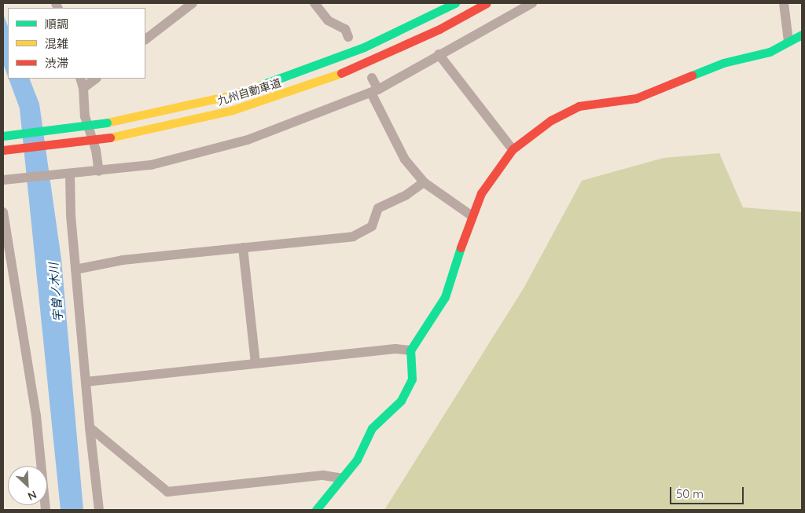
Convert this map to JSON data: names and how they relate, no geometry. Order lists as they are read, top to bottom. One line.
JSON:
{"streets":{"main road":["九州自動車道"]},"water":["宇曽ノ木川"],"legend":["順調","混雑","渋滞"],"scale_bar":"50 m","north":"bottom right"}
